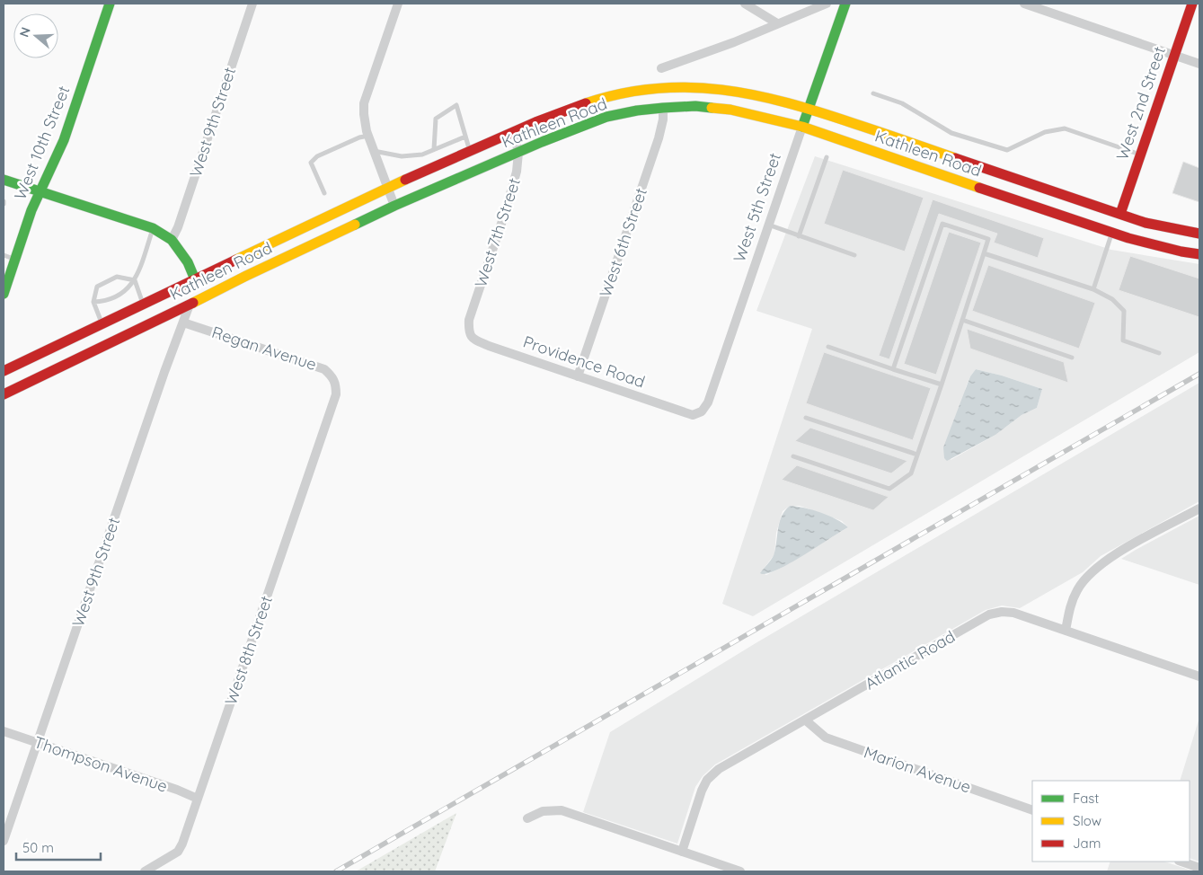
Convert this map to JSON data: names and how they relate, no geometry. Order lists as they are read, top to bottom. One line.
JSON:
{"streets":{"main road":["West 2nd Street","Kathleen Road","West 10th Street","West 5th Street"],"street":["West 9th Street","West 7th Street","West 6th Street","Regan Avenue","Providence Road","West 8th Street","Atlantic Road","Thompson Avenue","Marion Avenue"]},"crossings":[["West 2nd Street","Kathleen Road"],["West 9th Street","Kathleen Road"],["West 9th Street","Regan Avenue"],["West 9th Street","Thompson Avenue"],["Kathleen Road","West 5th Street"],["Kathleen Road","West 7th Street"],["Kathleen Road","West 6th Street"],["West 5th Street","Providence Road"],["West 7th Street","Providence Road"],["West 6th Street","Providence Road"],["Regan Avenue","West 8th Street"],["West 8th Street","Thompson Avenue"],["Atlantic Road","Marion Avenue"]],"legend":["Fast","Slow","Jam"],"scale_bar":"50 m","north":"left"}
